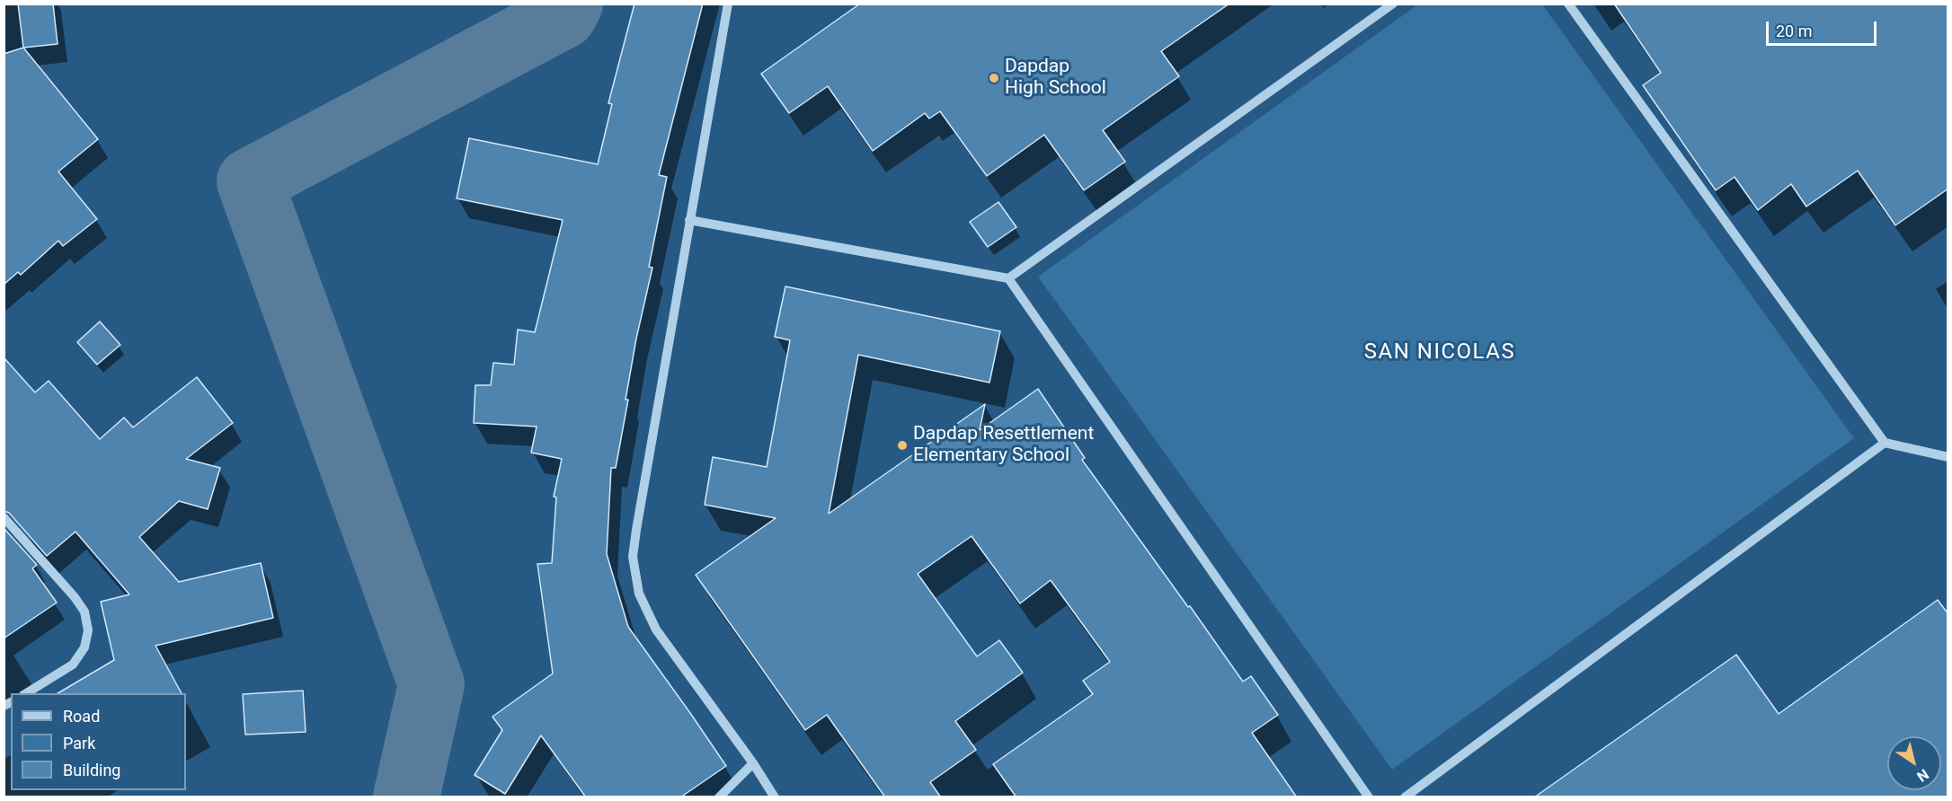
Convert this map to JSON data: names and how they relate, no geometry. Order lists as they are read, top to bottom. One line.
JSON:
{"districts":["SAN NICOLAS"],"places":["Dapdap High School","Dapdap Resettlement Elementary School"],"legend":["Road","Park","Building"],"scale_bar":"20 m","north":"bottom right"}
